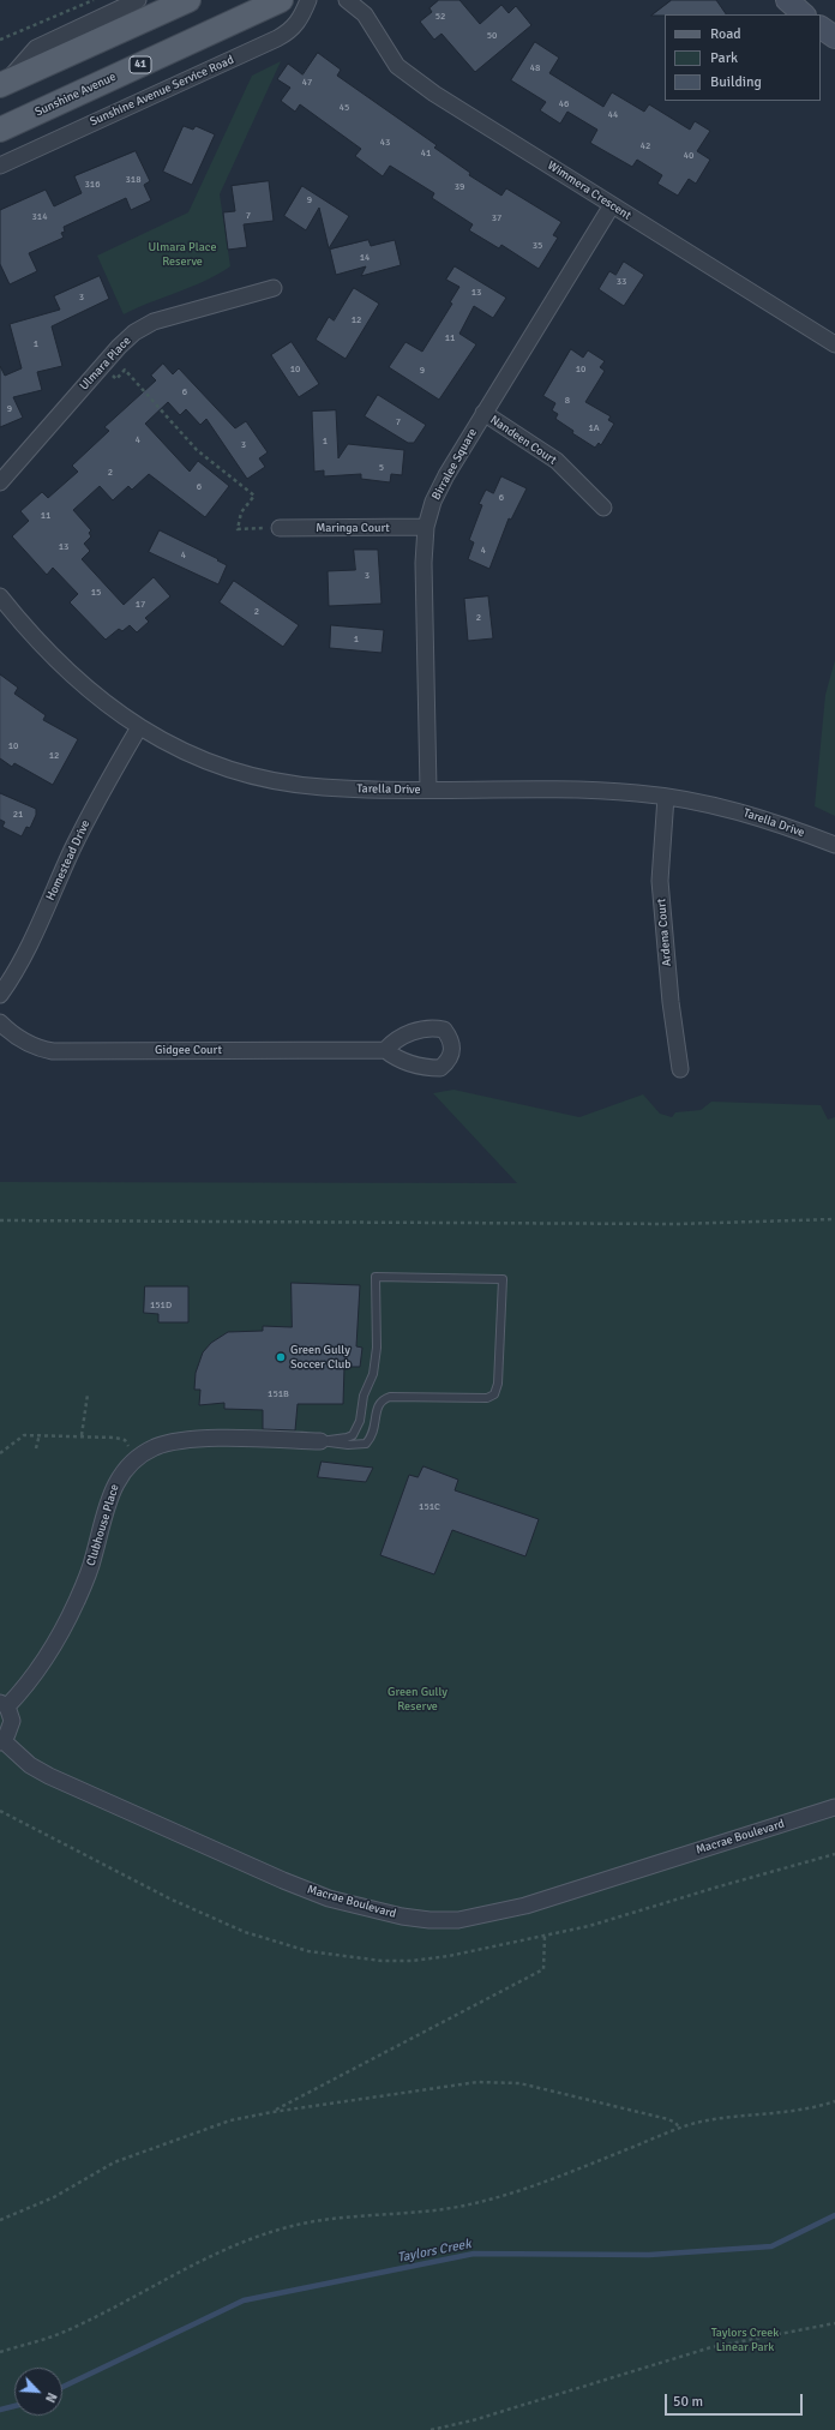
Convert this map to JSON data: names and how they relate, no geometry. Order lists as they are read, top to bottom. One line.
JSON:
{"streets":{"main road":["41","Sunshine Avenue"],"street":["Sunshine Avenue Service Road","Wimmera Crescent","Ulmara Place","Nandeen Court","Birralee Square","Maringa Court","Tarella Drive","Homestead Drive","Ardena Court","Gidgee Court","Clubhouse Place","Macrae Boulevard"]},"crossings":[["Wimmera Crescent","Birralee Square"],["Nandeen Court","Birralee Square"],["Birralee Square","Maringa Court"],["Birralee Square","Tarella Drive"],["Tarella Drive","Homestead Drive"],["Tarella Drive","Ardena Court"]],"water":["Taylors Creek"],"parks":["Ulmara Place Reserve","Green Gully Reserve","Taylors Creek Linear Park"],"places":["Green Gully Soccer Club"],"house_numbers":["52","50","48","47","46","45","44","43","42","41","40","318","316","39","9","7","314","37","35","14","33","13","3","12","11","1","10","10","9","6","8","9","7","1A","4","1","3","5","2","6","6","11","13","4","4","3","15","17","2","2","1","10","12","21","151D","151B","151C"],"legend":["Road","Park","Building"],"scale_bar":"50 m","north":"bottom right"}
